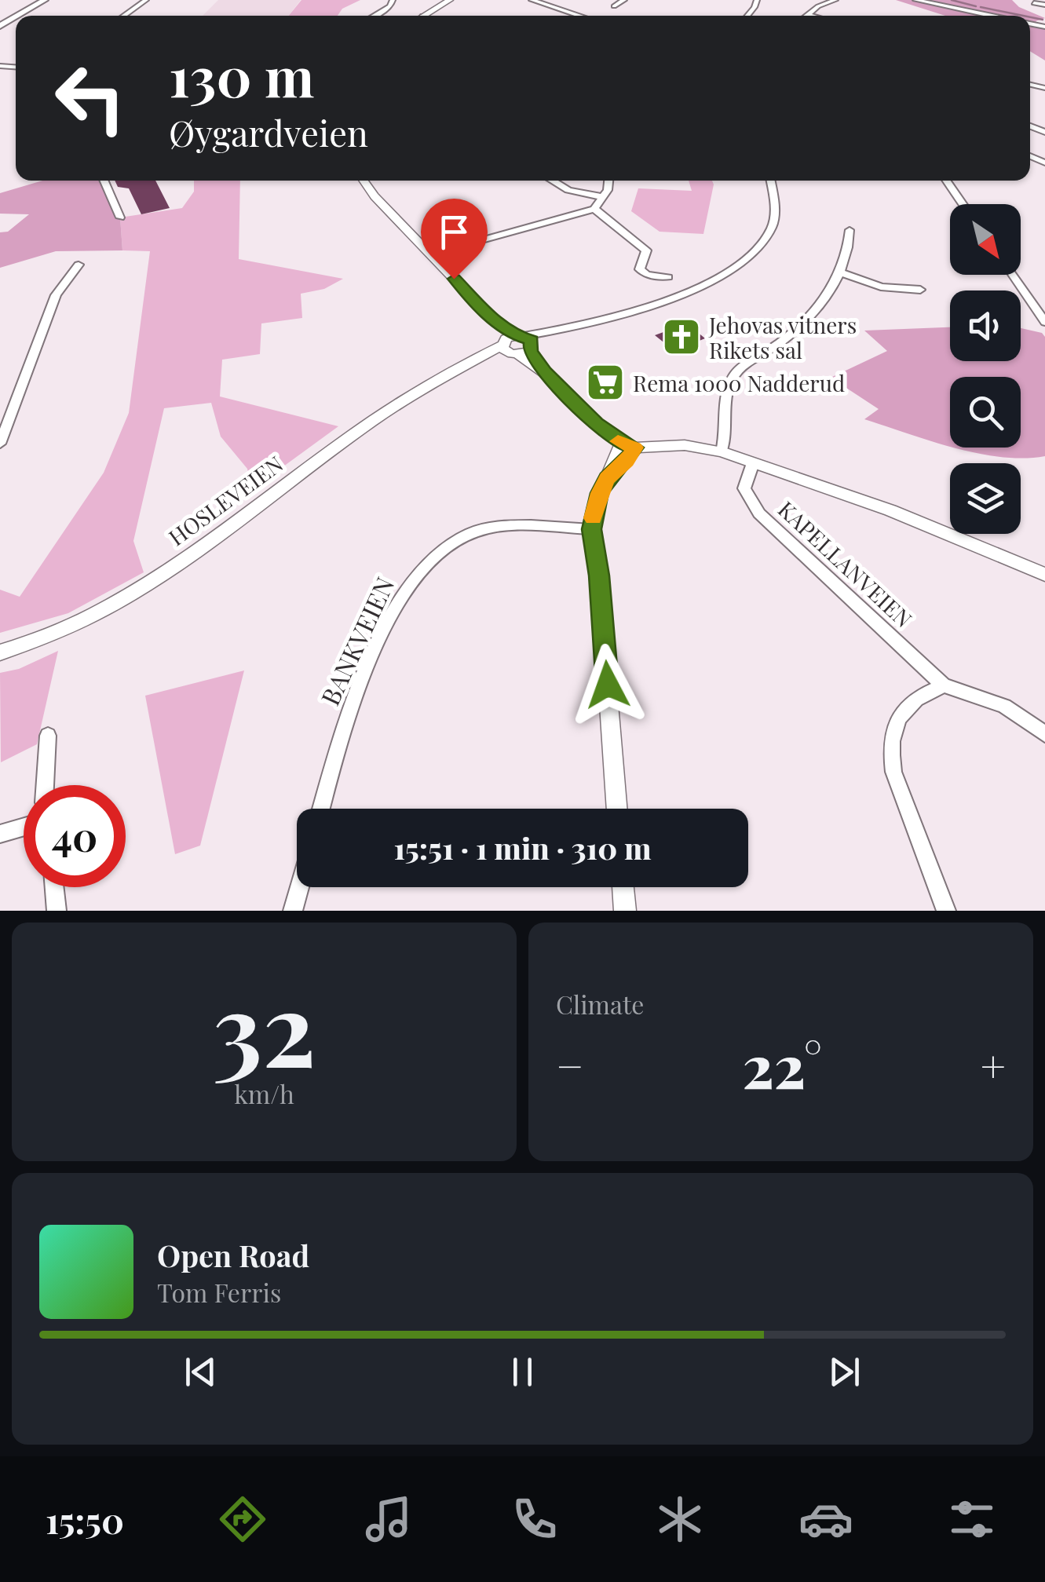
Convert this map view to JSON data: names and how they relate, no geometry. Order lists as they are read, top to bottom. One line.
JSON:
{"streets":{"street":["HOSLEVEIEN","KAPELLANVEIEN","BANKVEIEN"]},"places":{"church":["Jehovas vitners Rikets sal"],"supermarket":["Rema 1000 Nadderud"]},"north":"bottom right","page":{"turn":["130 m","Øygardveien"],"limit":"40","trip":"15:51 · 1 min · 310 m","tile":[["32","km/h"],"Climate"],"heat":["−","22°","+"],"song":["Open Road","Tom Ferris"],"tabs":"15:50"}}
